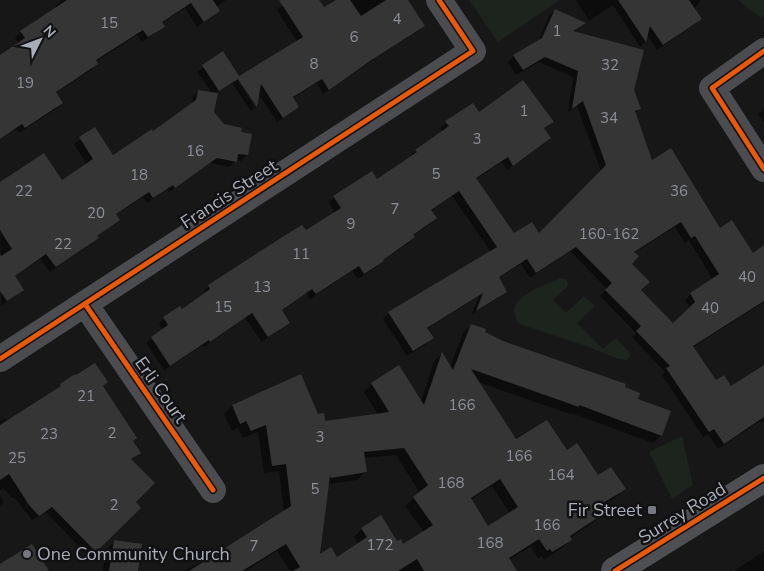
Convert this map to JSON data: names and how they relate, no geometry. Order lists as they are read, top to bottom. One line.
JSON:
{"streets":{"main road":["Surrey Road"],"street":["Francis Street","Erli Court"]},"crossings":[["Francis Street","Erli Court"]],"places":{"transit":["Fir Street"],"other":["One Community Church"]},"house_numbers":["4","15","1","6","8","32","19","1","34","3","16","5","18","22","36","7","20","9","160-162","22","11","40","13","15","40","21","166","2","23","3","166","25","164","168","5","2","166","168","172","7"],"north":"top right"}
